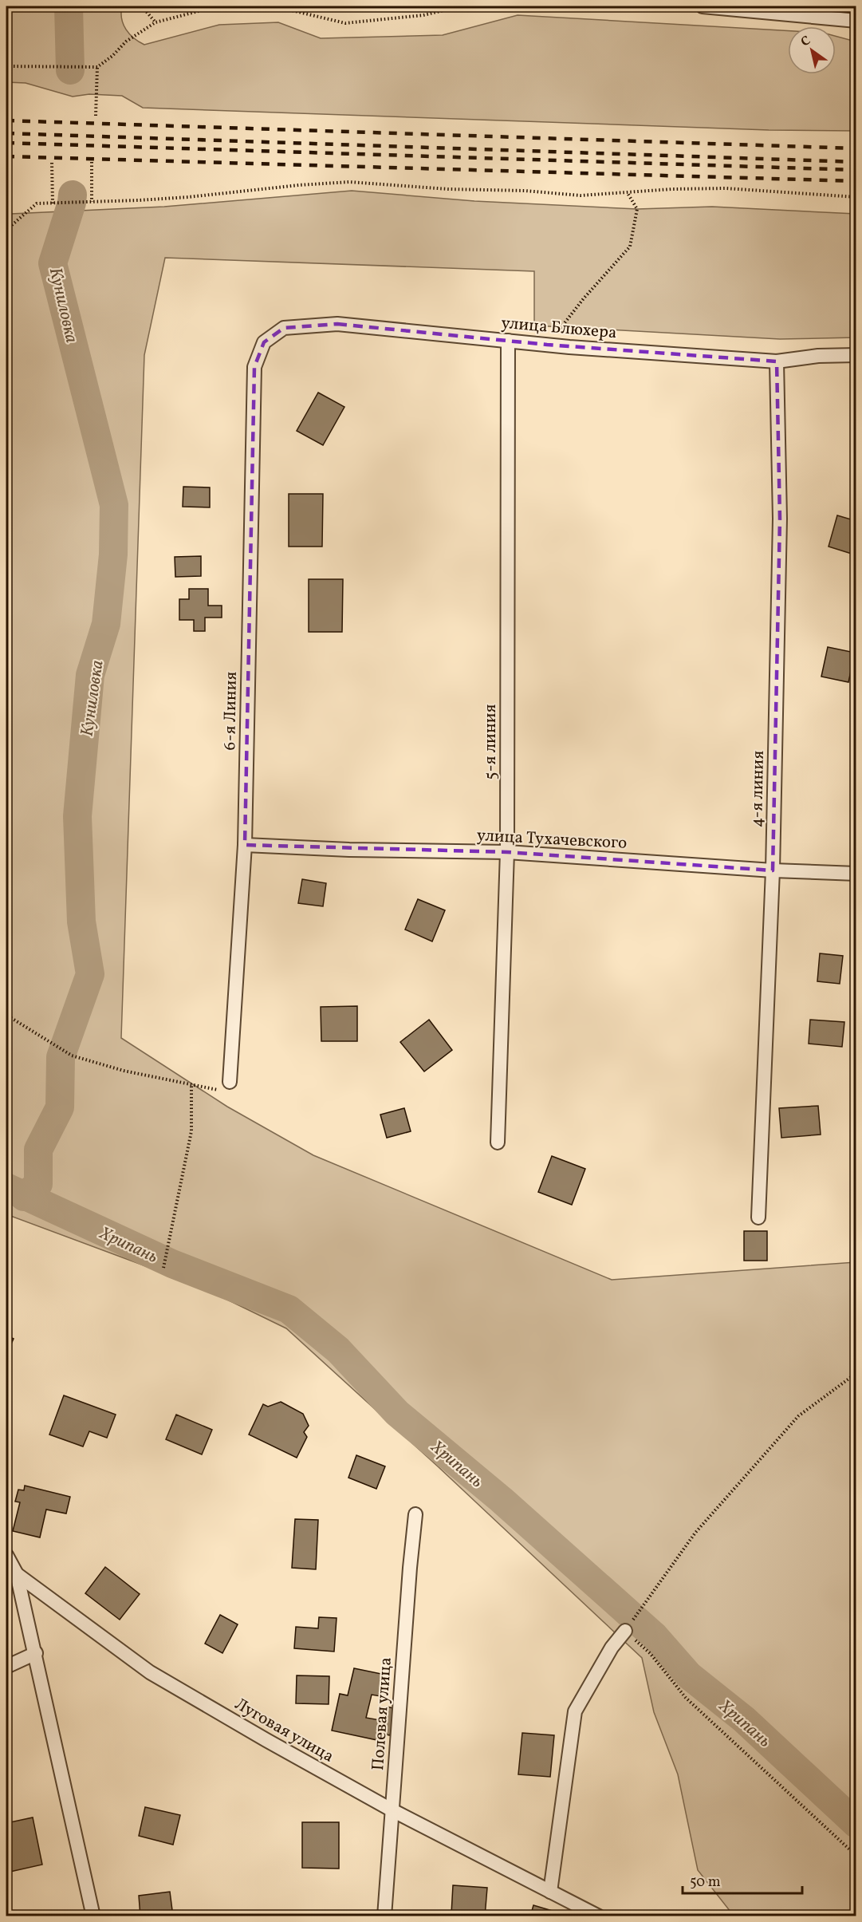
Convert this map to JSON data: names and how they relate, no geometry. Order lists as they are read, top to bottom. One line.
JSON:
{"streets":{"street":["улица Блюхера","6-я Линия","5-я линия","4-я линия","улица Тухачевского","Полевая улица","Луговая улица"]},"crossings":[["улица Блюхера","6-я Линия"],["улица Блюхера","5-я линия"],["улица Блюхера","4-я линия"],["6-я Линия","улица Тухачевского"],["5-я линия","улица Тухачевского"],["4-я линия","улица Тухачевского"],["Полевая улица","Луговая улица"]],"water":["Куниловка","Хрипань"],"scale_bar":"50 m","north":"top left"}
